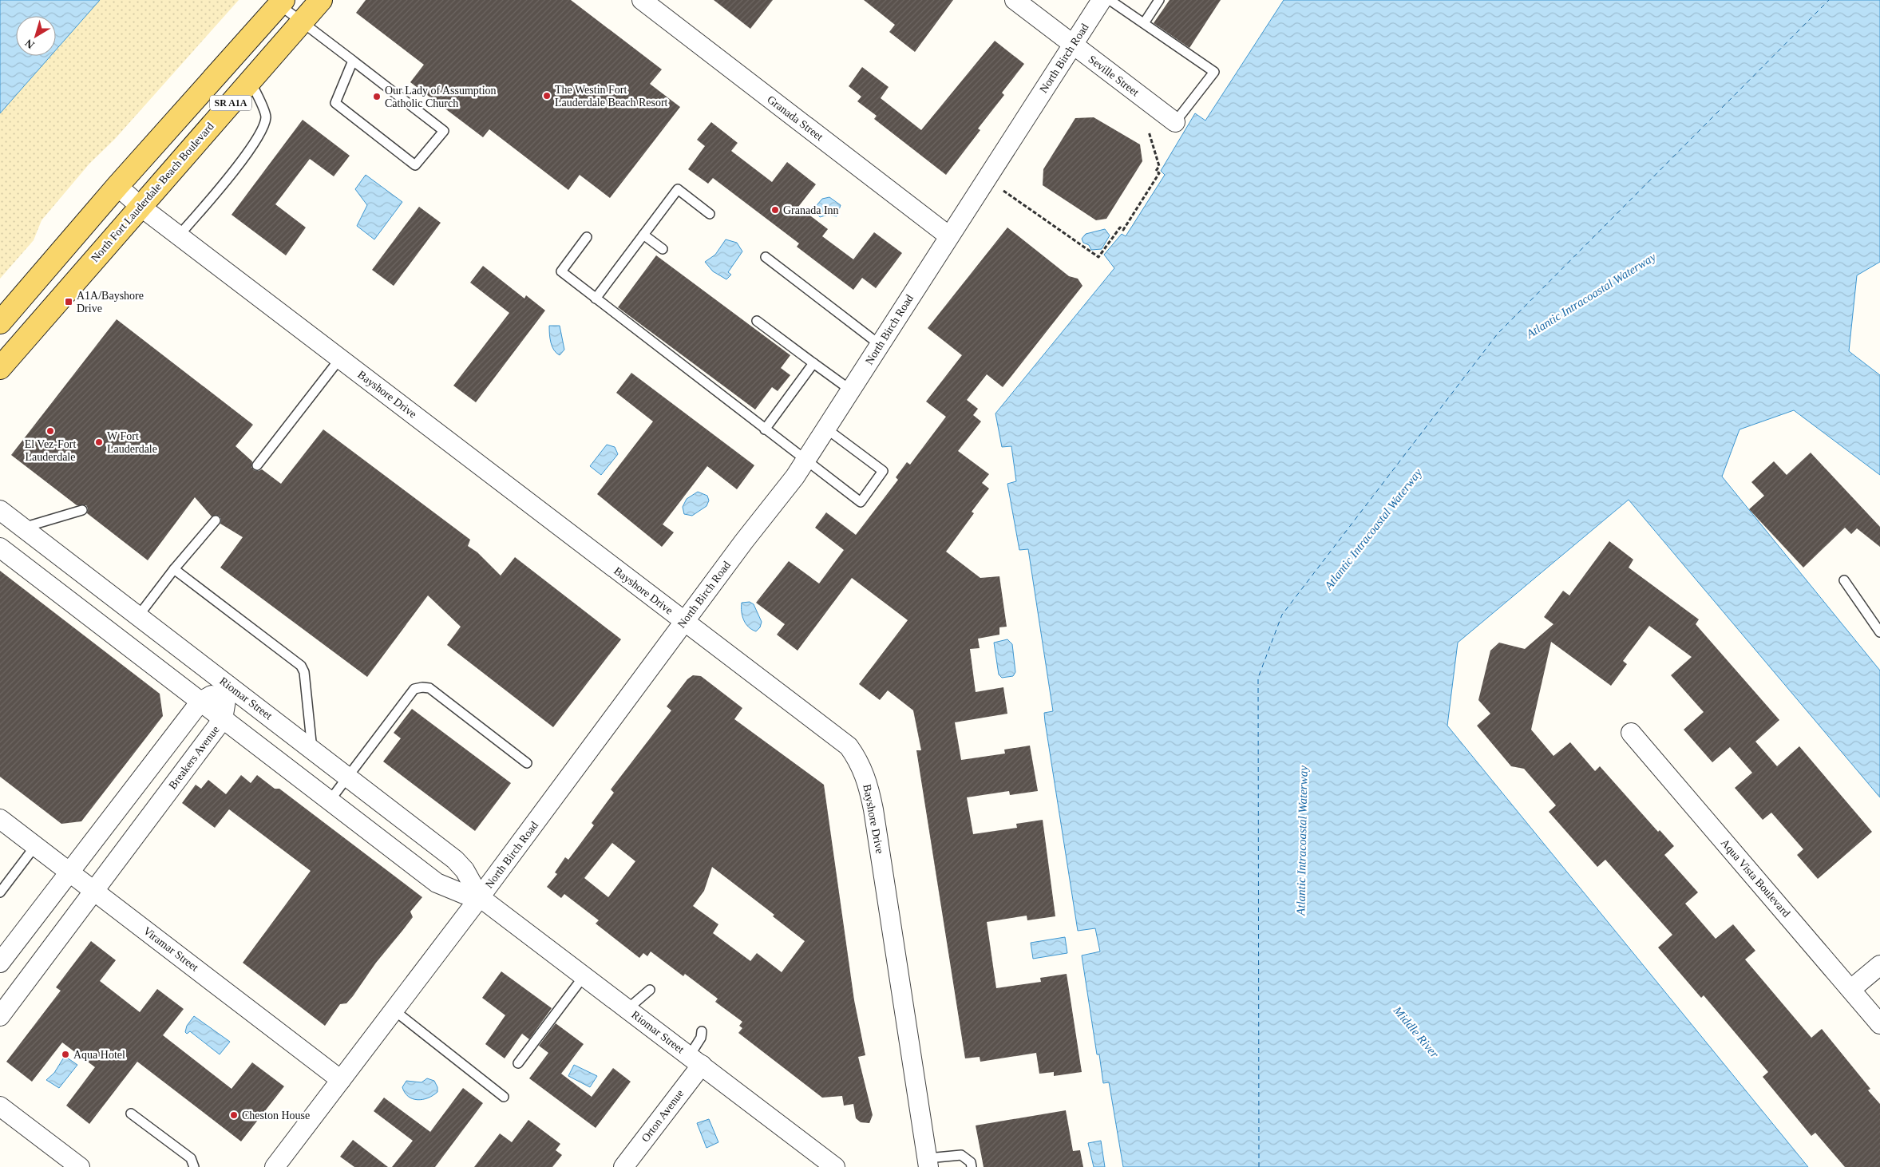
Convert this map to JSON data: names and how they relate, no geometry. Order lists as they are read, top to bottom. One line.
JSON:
{"streets":{"main road":["SR A1A","North Fort Lauderdale Beach Boulevard"],"street":["North Birch Road","Seville Street","Granada Street","Bayshore Drive","Riomar Street","Breakers Avenue","Aqua Vista Boulevard","Viramar Street","Orton Avenue"]},"crossings":[["North Birch Road","Seville Street"],["North Birch Road","Granada Street"],["North Birch Road","Bayshore Drive"],["North Birch Road","Riomar Street"],["North Birch Road","Viramar Street"],["SR A1A","Bayshore Drive"],["North Fort Lauderdale Beach Boulevard","Bayshore Drive"],["Riomar Street","Breakers Avenue"],["Riomar Street","Orton Avenue"],["Breakers Avenue","Viramar Street"]],"water":["Atlantic Intracoastal Waterway","Middle River"],"places":{"other":["The Westin Fort Lauderdale Beach Resort","Our Lady of Assumption Catholic Church","Granada Inn","El Vez-Fort Lauderdale","W Fort Lauderdale","Aqua Hotel","Cheston House"],"transit":["A1A/Bayshore Drive"]},"north":"bottom left"}
